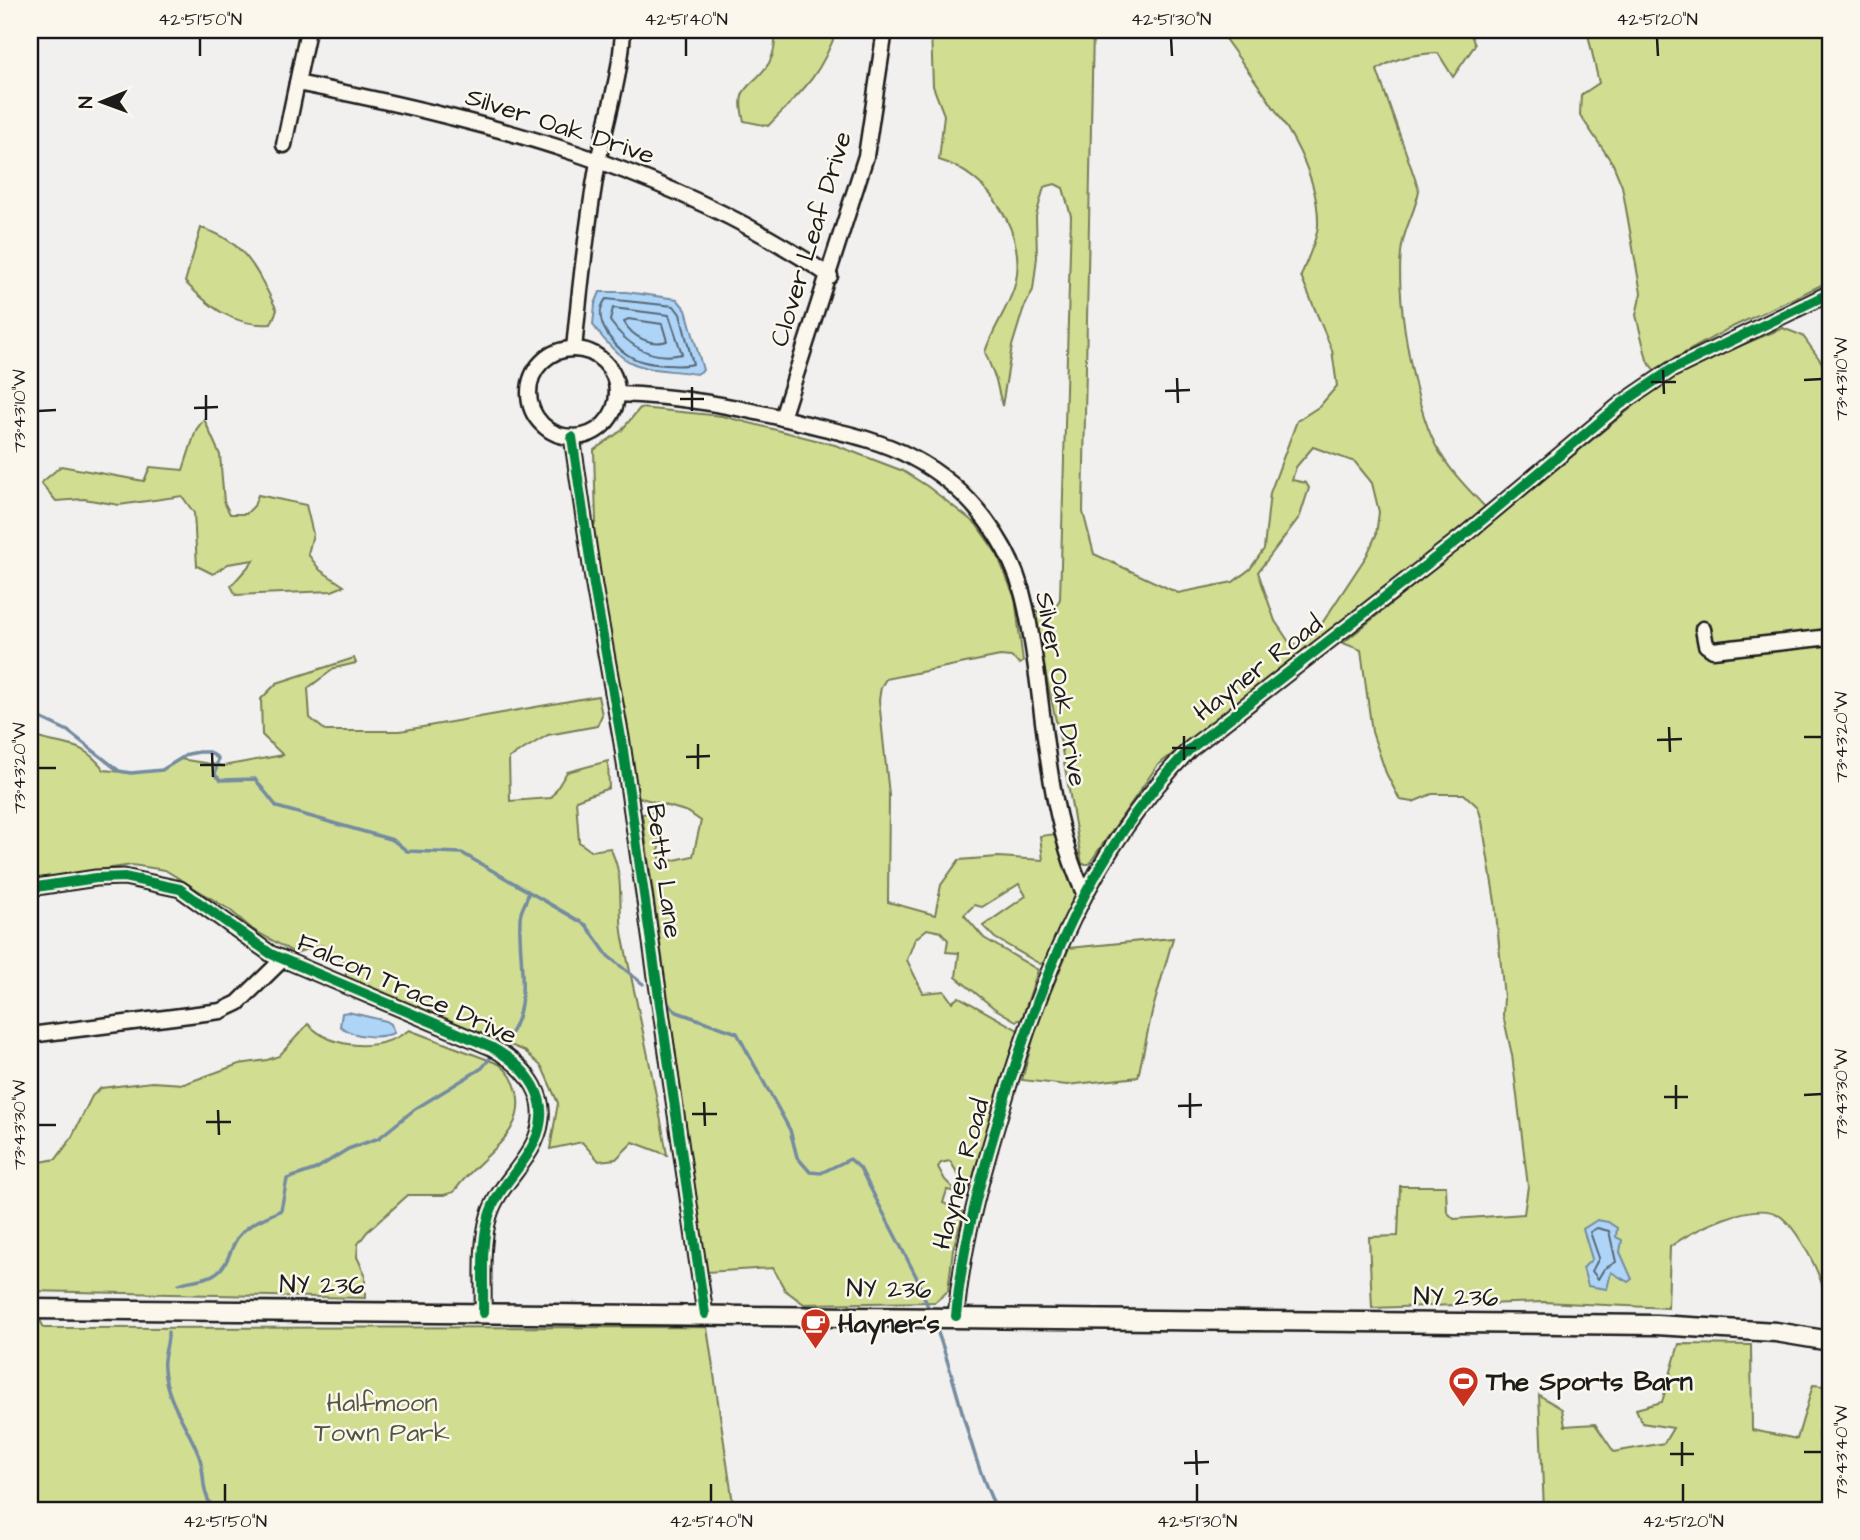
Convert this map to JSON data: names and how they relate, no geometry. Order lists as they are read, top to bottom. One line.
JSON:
{"streets":{"main road":["NY 236"],"street":["Silver Oak Drive","Clover Leaf Drive","Hayner Road","Betts Lane","Falcon Trace Drive"]},"crossings":[["Silver Oak Drive","Clover Leaf Drive"],["Silver Oak Drive","Hayner Road"],["Silver Oak Drive","Betts Lane"],["Hayner Road","NY 236"],["Betts Lane","NY 236"],["Falcon Trace Drive","NY 236"]],"parks":["Halfmoon Town Park"],"places":{"cafe":["Hayner's"],"sports":["The Sports Barn"]},"north":"left","coordinates":["42°51'50\"N","42°51'40\"N","42°51'30\"N","42°51'20\"N","73°43'10\"W","73°43'20\"W","73°43'30\"W","73°43'40\"W"]}
